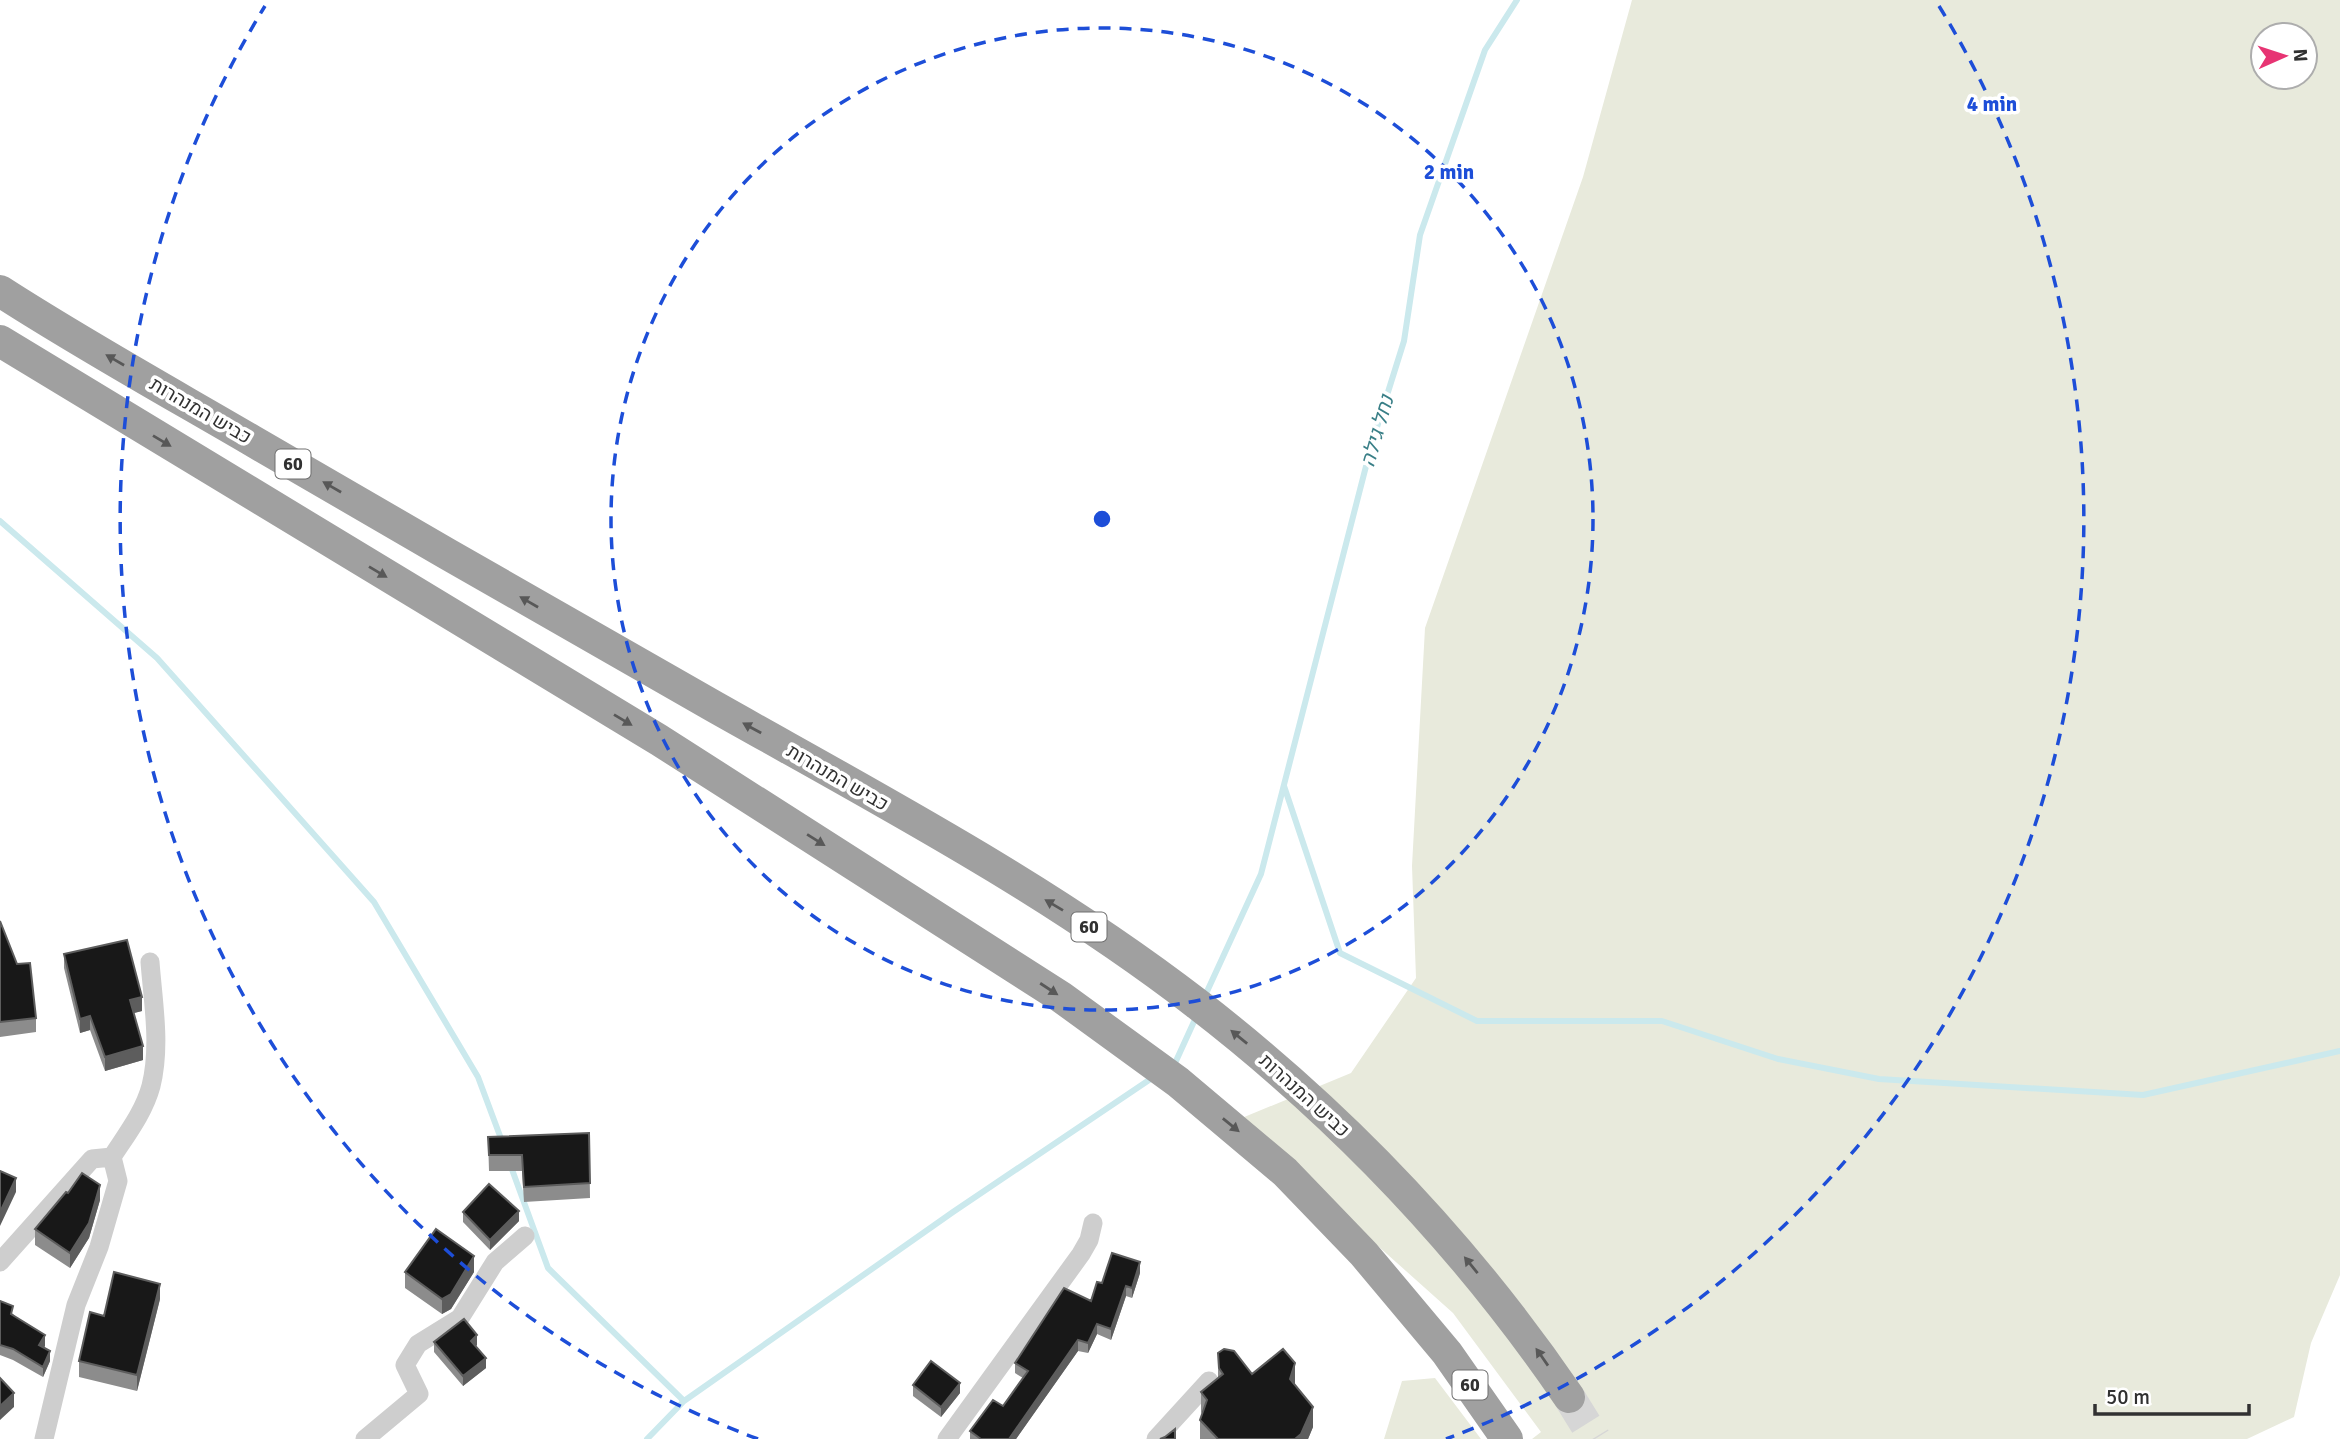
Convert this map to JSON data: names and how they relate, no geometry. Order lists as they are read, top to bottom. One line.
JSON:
{"streets":{"highway":["כביש המנהרות","60"]},"water":["נחל גילה"],"scale_bar":"50 m","north":"right","rings":["4 min","2 min"]}
